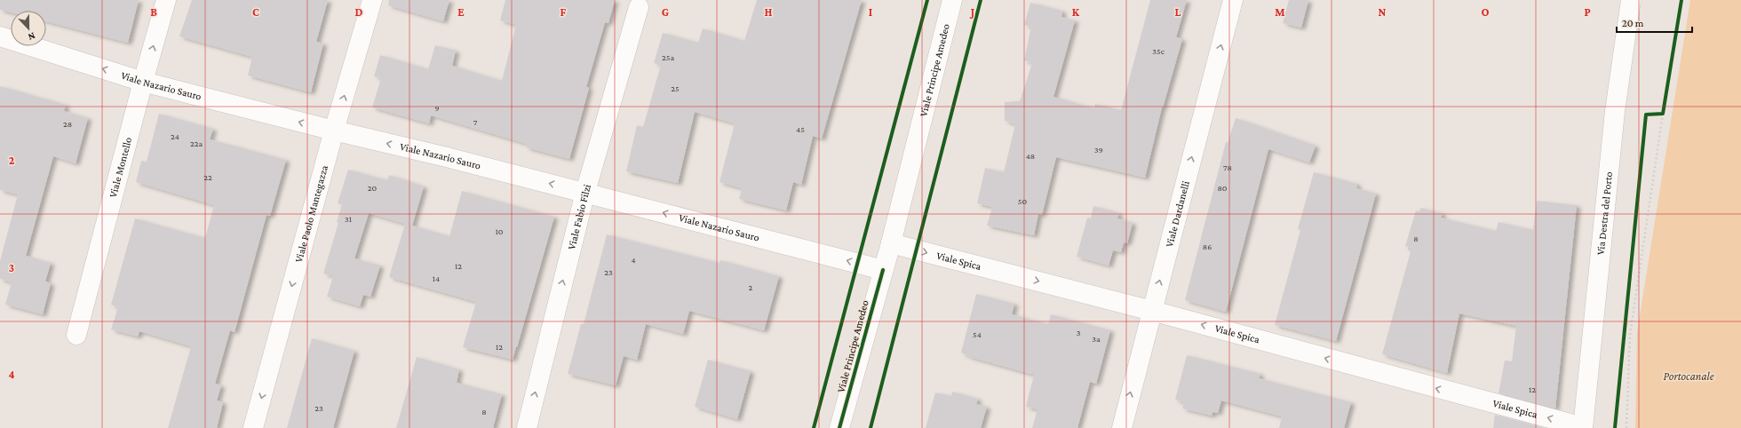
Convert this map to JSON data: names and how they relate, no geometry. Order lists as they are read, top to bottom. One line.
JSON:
{"streets":{"street":["Viale Principe Amedeo","Viale Nazario Sauro","Viale Montello","Viale Paolo Mantegazza","Viale Dardanelli","Via Destra del Porto","Viale Fabio Filzi","Viale Spica"]},"crossings":[["Viale Principe Amedeo","Viale Nazario Sauro"],["Viale Principe Amedeo","Viale Spica"],["Viale Nazario Sauro","Viale Montello"],["Viale Nazario Sauro","Viale Paolo Mantegazza"],["Viale Nazario Sauro","Viale Fabio Filzi"],["Viale Dardanelli","Viale Spica"],["Via Destra del Porto","Viale Spica"]],"one_way":["Viale Nazario Sauro","Viale Dardanelli","Viale Fabio Filzi"],"water":["Portocanale"],"house_numbers":["35c","25a","25","9","7","28","45","24","22a","39","48","78","22","20","80","50","31","10","8","86","4","12","23","14","2","3","54","3a","12","12","23","8"],"scale_bar":"20 m","north":"bottom","grid":{"columns":["B","C","D","E","F","G","H","I","J","K","L","M","N","O","P"],"rows":["2","3","4"]}}
